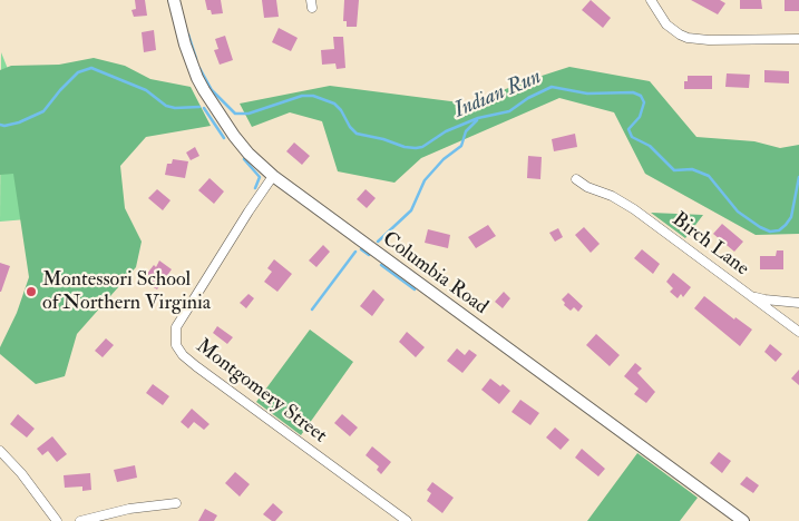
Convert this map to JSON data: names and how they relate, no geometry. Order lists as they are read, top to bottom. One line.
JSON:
{"streets":{"street":["Birch Lane","Columbia Road","Montgomery Street"]},"crossings":[["Columbia Road","Montgomery Street"]],"water":["Indian Run"],"places":["Montessori School of Northern Virginia"]}
